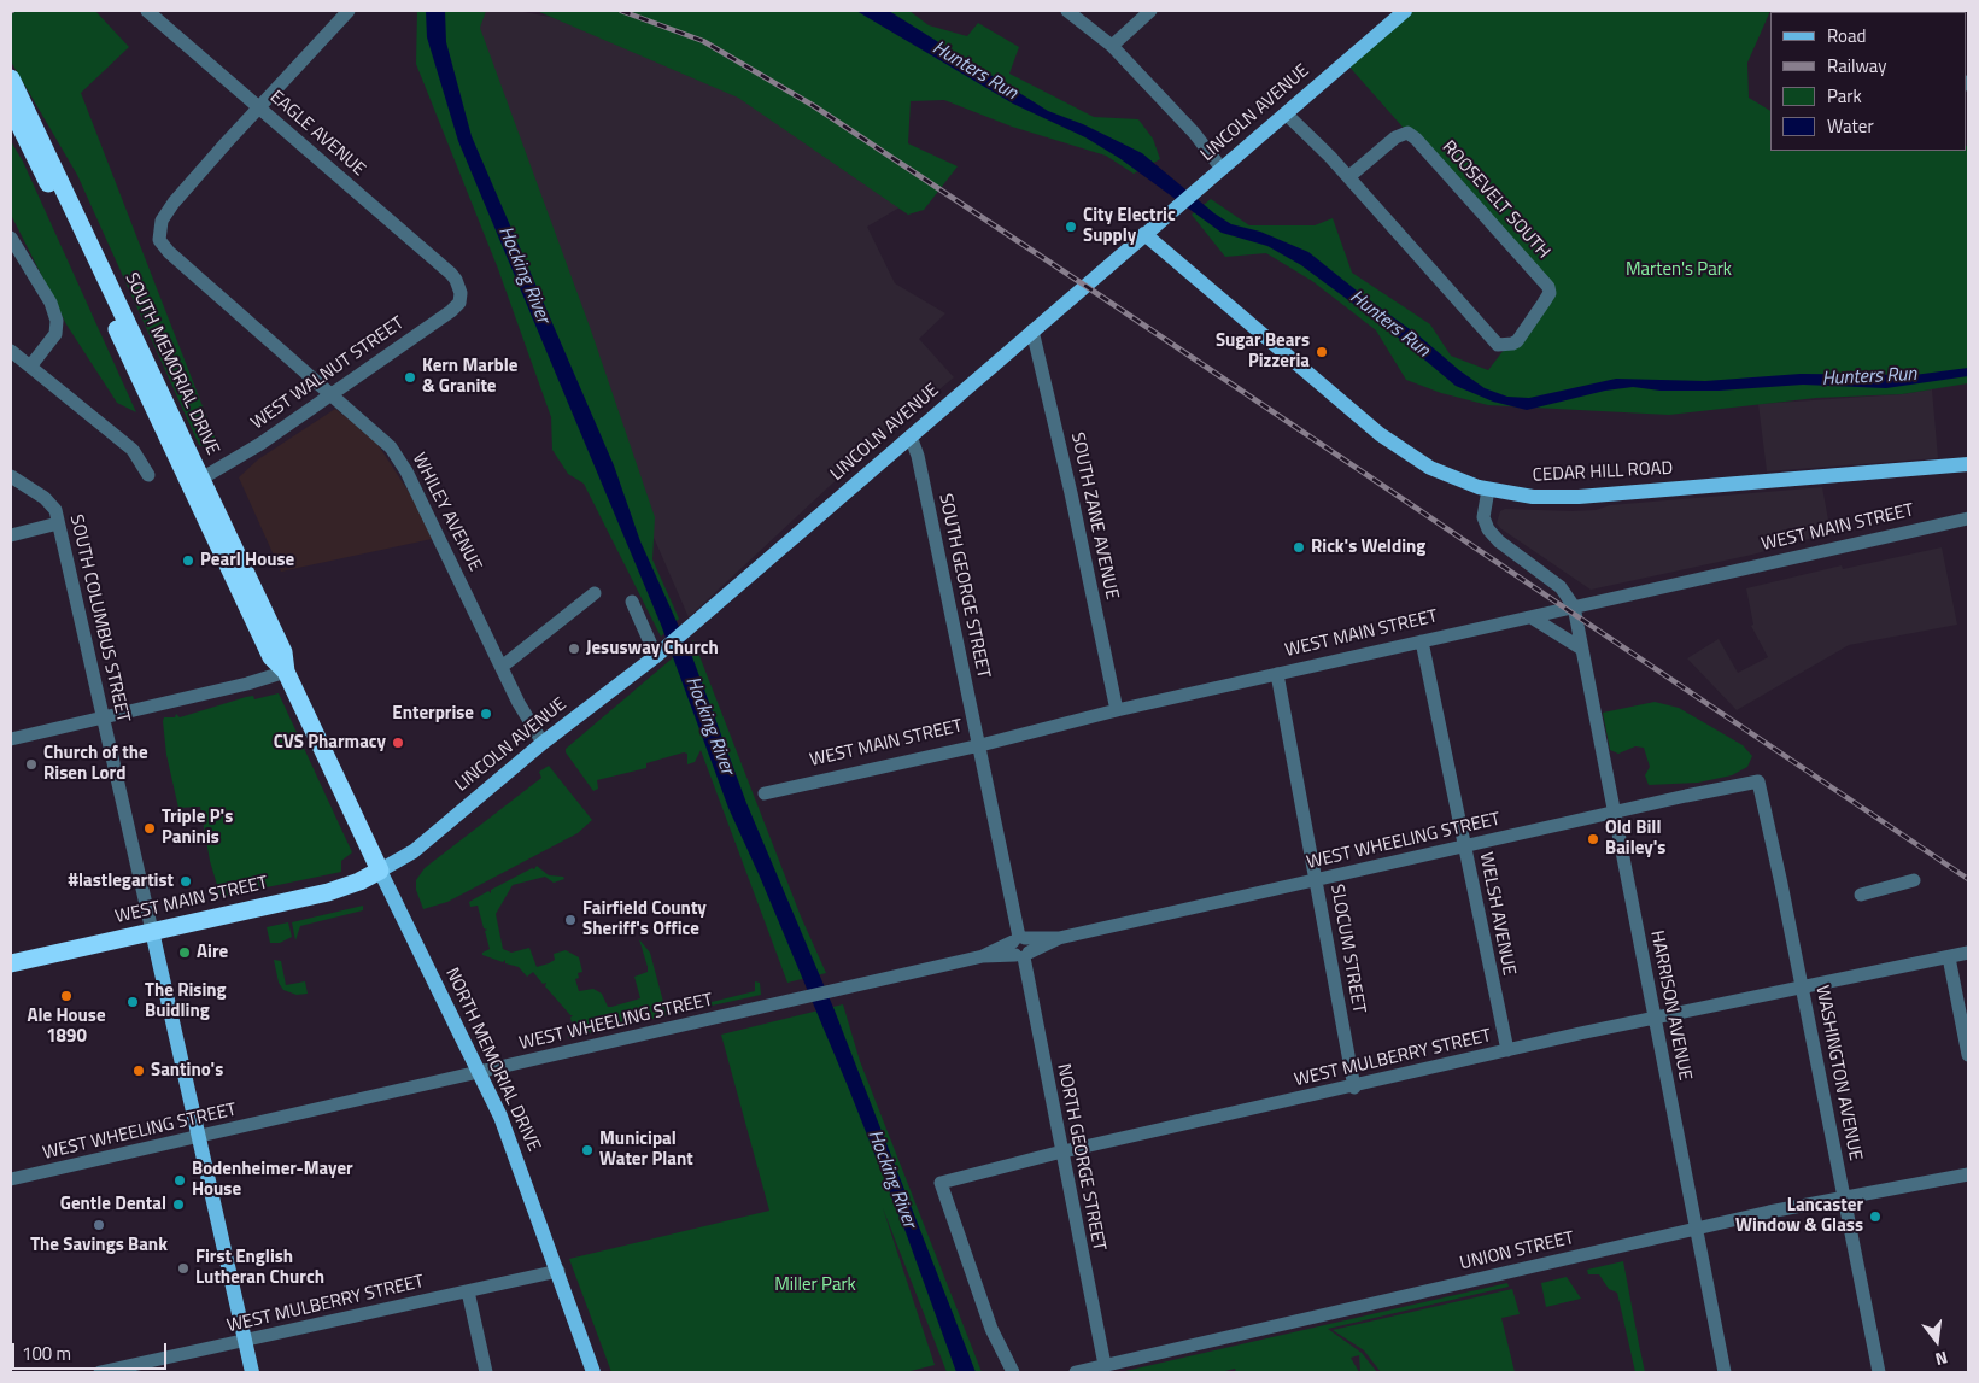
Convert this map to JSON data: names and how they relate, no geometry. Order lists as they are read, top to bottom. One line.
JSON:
{"streets":{"highway":["SOUTH MEMORIAL DRIVE","WEST MAIN STREET"],"main road":["LINCOLN AVENUE","CEDAR HILL ROAD","NORTH MEMORIAL DRIVE"],"street":["EAGLE AVENUE","ROOSEVELT SOUTH","WEST WALNUT STREET","WHILEY AVENUE","SOUTH ZANE AVENUE","SOUTH GEORGE STREET","SOUTH COLUMBUS STREET","WEST WHEELING STREET","WELSH AVENUE","SLOCUM STREET","HARRISON AVENUE","WEST MULBERRY STREET","WASHINGTON AVENUE","NORTH GEORGE STREET","UNION STREET"]},"crossings":[["LINCOLN AVENUE","SOUTH MEMORIAL DRIVE"],["LINCOLN AVENUE","CEDAR HILL ROAD"],["LINCOLN AVENUE","WHILEY AVENUE"],["LINCOLN AVENUE","SOUTH ZANE AVENUE"],["LINCOLN AVENUE","WEST MAIN STREET"],["LINCOLN AVENUE","SOUTH GEORGE STREET"],["LINCOLN AVENUE","NORTH MEMORIAL DRIVE"],["EAGLE AVENUE","WEST WALNUT STREET"],["EAGLE AVENUE","WHILEY AVENUE"],["SOUTH MEMORIAL DRIVE","WEST WALNUT STREET"],["SOUTH MEMORIAL DRIVE","WEST MAIN STREET"],["SOUTH MEMORIAL DRIVE","NORTH MEMORIAL DRIVE"],["WEST WALNUT STREET","WHILEY AVENUE"],["SOUTH ZANE AVENUE","WEST MAIN STREET"],["WEST MAIN STREET","SOUTH GEORGE STREET"],["WEST MAIN STREET","SOUTH COLUMBUS STREET"],["WEST MAIN STREET","WELSH AVENUE"],["WEST MAIN STREET","SLOCUM STREET"],["WEST MAIN STREET","HARRISON AVENUE"],["WEST MAIN STREET","NORTH MEMORIAL DRIVE"],["WEST MAIN STREET","NORTH GEORGE STREET"],["SOUTH GEORGE STREET","NORTH GEORGE STREET"],["WEST WHEELING STREET","WELSH AVENUE"],["WEST WHEELING STREET","SLOCUM STREET"],["WEST WHEELING STREET","HARRISON AVENUE"],["WEST WHEELING STREET","NORTH MEMORIAL DRIVE"],["WEST WHEELING STREET","WASHINGTON AVENUE"],["WEST WHEELING STREET","NORTH GEORGE STREET"],["WELSH AVENUE","WEST MULBERRY STREET"],["SLOCUM STREET","WEST MULBERRY STREET"],["HARRISON AVENUE","WEST MULBERRY STREET"],["HARRISON AVENUE","UNION STREET"],["WEST MULBERRY STREET","NORTH MEMORIAL DRIVE"],["WEST MULBERRY STREET","WASHINGTON AVENUE"],["WEST MULBERRY STREET","NORTH GEORGE STREET"],["WASHINGTON AVENUE","UNION STREET"],["NORTH GEORGE STREET","UNION STREET"]],"water":["Hunters Run","Hocking River"],"parks":["Marten's Park","Miller Park"],"places":["City Electric Supply","Sugar Bears Pizzeria","Kern Marble & Granite","Rick's Welding","Pearl House","Jesusway Church","Enterprise","CVS Pharmacy","Church of the Risen Lord","Triple P's Paninis","Old Bill Bailey's","#lastlegartist","Fairfield County Sheriff's Office","Aire","Ale House 1890","The Rising Buidling","Santino's","Municipal Water Plant","Bodenheimer-Mayer House","Gentle Dental","Lancaster Window & Glass","The Savings Bank","First English Lutheran Church"],"legend":["Road","Railway","Park","Water"],"scale_bar":"100 m","north":"bottom"}
